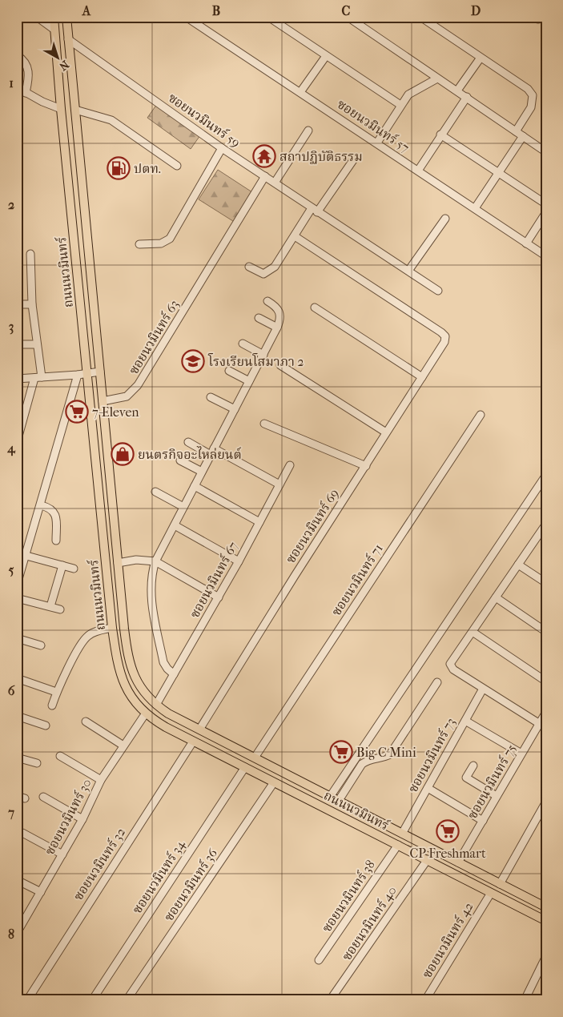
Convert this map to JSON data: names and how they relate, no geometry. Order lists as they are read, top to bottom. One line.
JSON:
{"streets":{"main road":["ถนนนวมินทร์"],"street":["ซอยนวมินทร์ 59","ซอยนวมินทร์ 57","ซอยนวมินทร์ 63","ซอยนวมินทร์ 69","ซอยนวมินทร์ 67","ซอยนวมินทร์ 71","ซอยนวมินทร์ 73","ซอยนวมินทร์ 75","ซอยนวมินทร์ 30","ซอยนวมินทร์ 32","ซอยนวมินทร์ 34","ซอยนวมินทร์ 36","ซอยนวมินทร์ 38","ซอยนวมินทร์ 40","ซอยนวมินทร์ 42"]},"crossings":[["ซอยนวมินทร์ 59","ถนนนวมินทร์"],["ซอยนวมินทร์ 59","ซอยนวมินทร์ 63"],["ถนนนวมินทร์","ซอยนวมินทร์ 63"],["ถนนนวมินทร์","ซอยนวมินทร์ 69"],["ถนนนวมินทร์","ซอยนวมินทร์ 67"],["ถนนนวมินทร์","ซอยนวมินทร์ 71"],["ถนนนวมินทร์","ซอยนวมินทร์ 73"],["ถนนนวมินทร์","ซอยนวมินทร์ 75"],["ถนนนวมินทร์","ซอยนวมินทร์ 30"],["ถนนนวมินทร์","ซอยนวมินทร์ 32"],["ถนนนวมินทร์","ซอยนวมินทร์ 34"],["ถนนนวมินทร์","ซอยนวมินทร์ 36"],["ถนนนวมินทร์","ซอยนวมินทร์ 38"],["ถนนนวมินทร์","ซอยนวมินทร์ 40"],["ถนนนวมินทร์","ซอยนวมินทร์ 42"]],"places":{"temple":["สถาปฏิบัติธรรม"],"fuel station":["ปตท."],"school or university":["โรงเรียนโสมาภา 2"],"supermarket":["7-Eleven","Big C Mini","CP Freshmart"],"shop":["ยนตรกิจอะไหล่ยนต์"]},"north":"bottom right","grid":{"columns":["A","B","C","D"],"rows":["1","2","3","4","5","6","7","8"]}}
